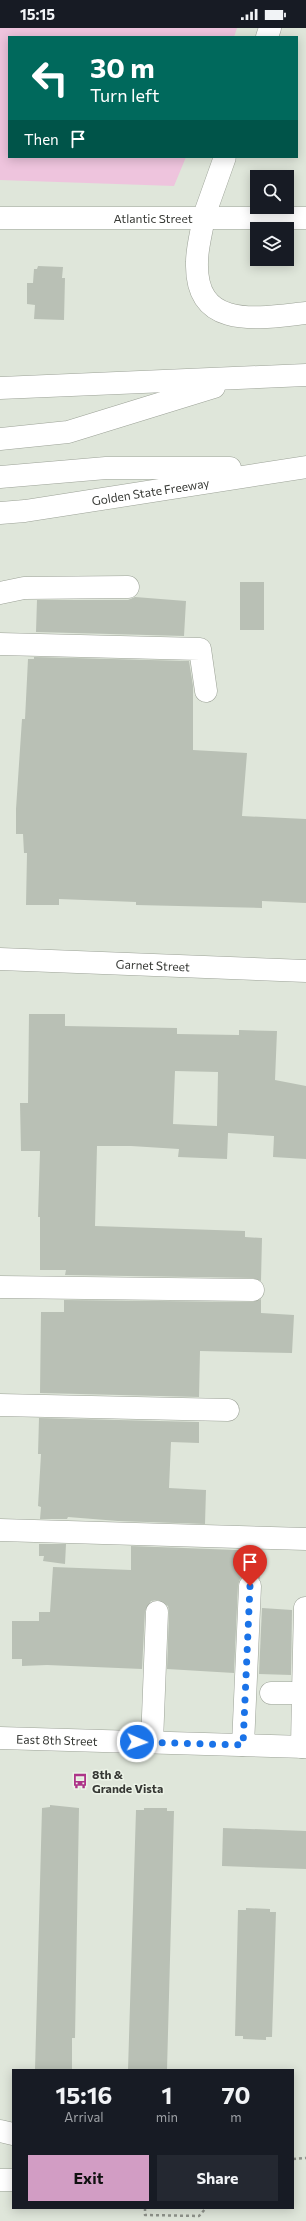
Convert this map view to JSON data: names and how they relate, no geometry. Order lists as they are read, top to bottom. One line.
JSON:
{"streets":{"main road":["Atlantic Street","Golden State Freeway","Garnet Street","East 8th Street"]},"places":{"bus stop":["8th & Grande Vista"]},"page":{"status":"15:15","turn":["30 m","Turn left"],"then":"Then","eta":["15:16","Arrival","1","min","70","m"],"buttons":["Exit","Share"]}}
